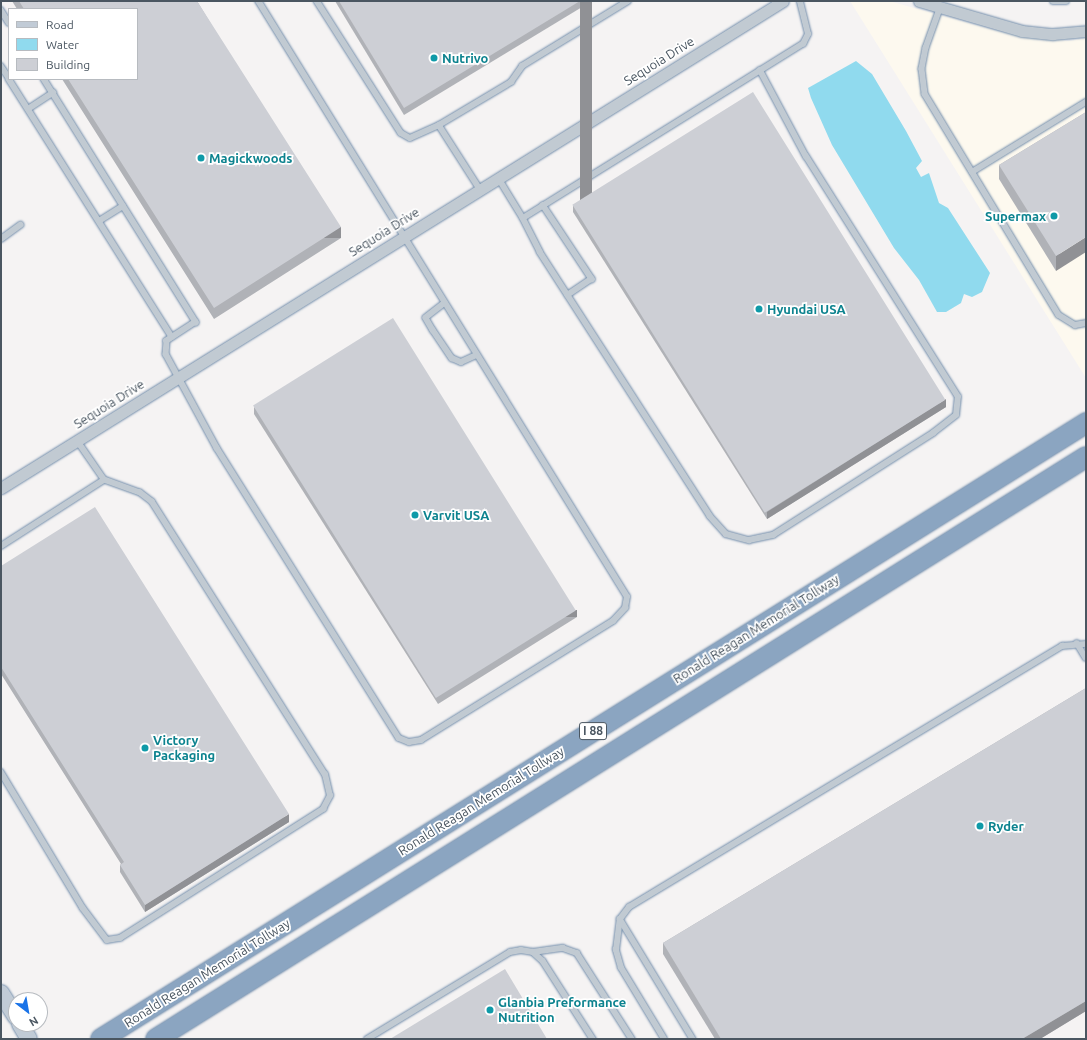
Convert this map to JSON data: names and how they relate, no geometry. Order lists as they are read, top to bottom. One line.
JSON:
{"streets":{"highway":["Ronald Reagan Memorial Tollway","I 88"],"street":["Sequoia Drive"]},"places":["Nutrivo","Magickwoods","Supermax","Hyundai USA","Varvit USA","Victory Packaging","Ryder","Glanbia Preformance Nutrition"],"legend":["Road","Water","Building"],"north":"bottom right"}
